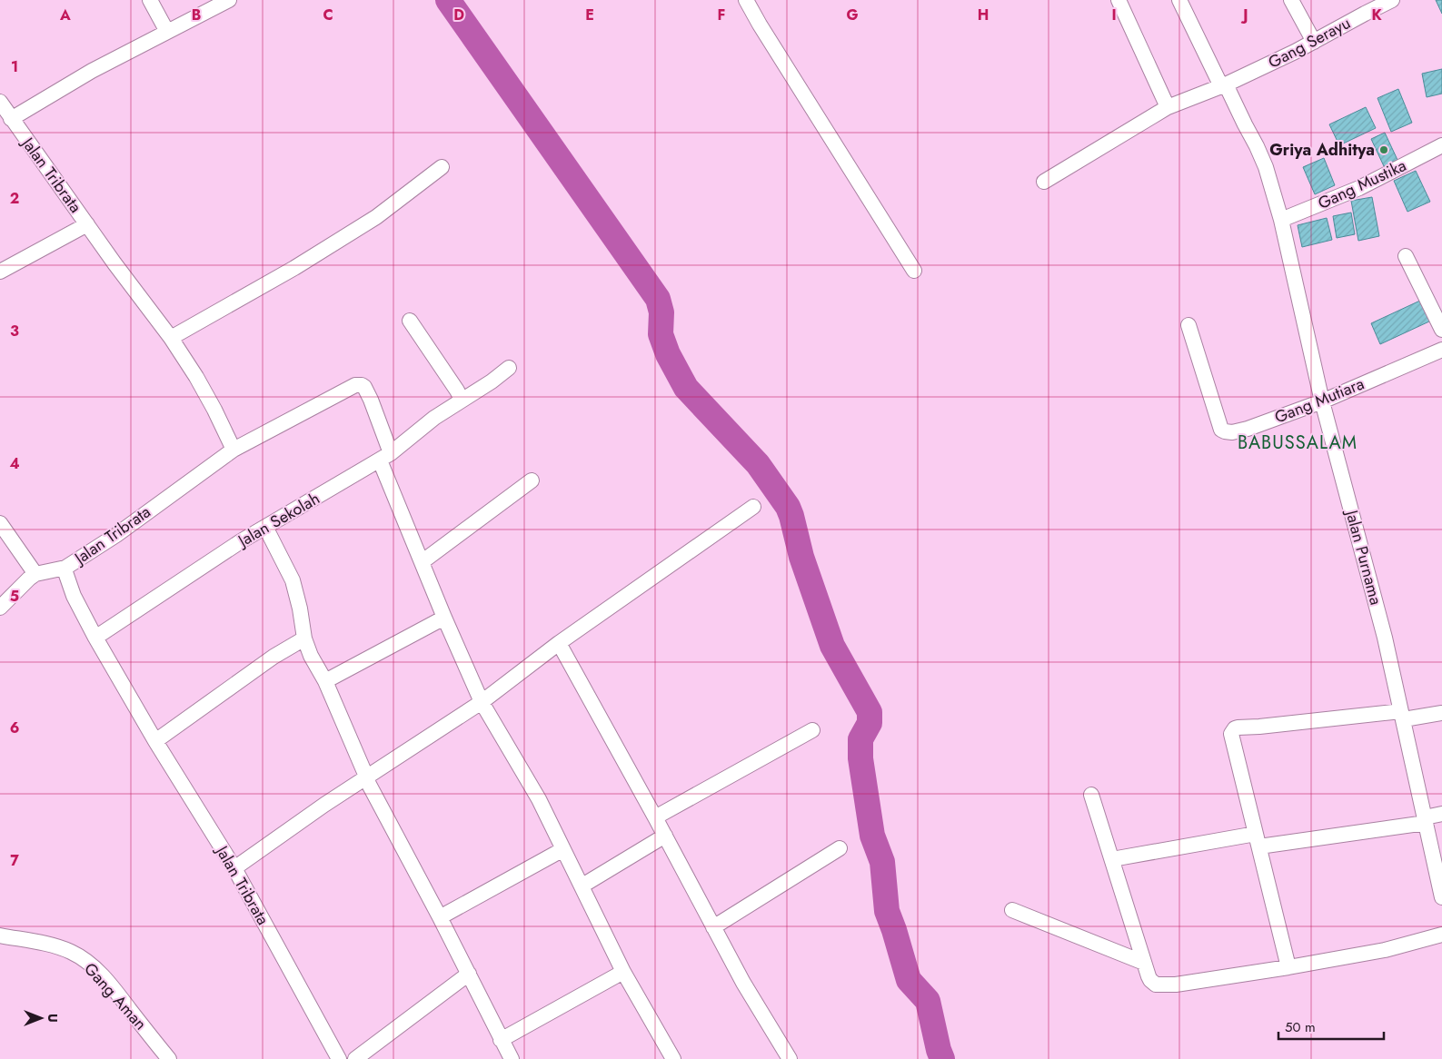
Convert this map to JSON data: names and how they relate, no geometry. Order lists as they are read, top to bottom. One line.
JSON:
{"streets":{"street":["Gang Serayu","Jalan Tribrata","Gang Mustika","Gang Mutiara","Jalan Sekolah","Jalan Purnama","Gang Aman"]},"crossings":[["Gang Serayu","Jalan Purnama"],["Jalan Tribrata","Jalan Sekolah"],["Gang Mustika","Jalan Purnama"],["Gang Mutiara","Jalan Purnama"]],"districts":["BABUSSALAM"],"places":["Griya Adhitya"],"scale_bar":"50 m","north":"right","grid":{"columns":["A","B","C","D","E","F","G","H","I","J","K"],"rows":["1","2","3","4","5","6","7"]}}
